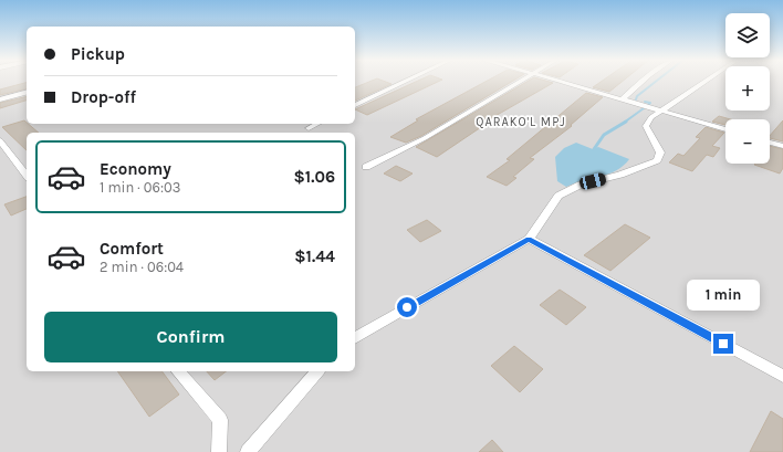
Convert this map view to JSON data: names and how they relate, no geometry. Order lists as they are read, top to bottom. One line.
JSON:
{"districts":["QARAKO'L MPJ"],"page":{"map_buttons":["+","−"],"banner":["Pickup","Drop-off"],"list":[{"name":"Economy","note":"1 min · 06:03","value":"$1.06"},{"name":"Comfort","note":"2 min · 06:04","value":"$1.44"}],"bubble":"1 min","buttons":"Confirm"}}
